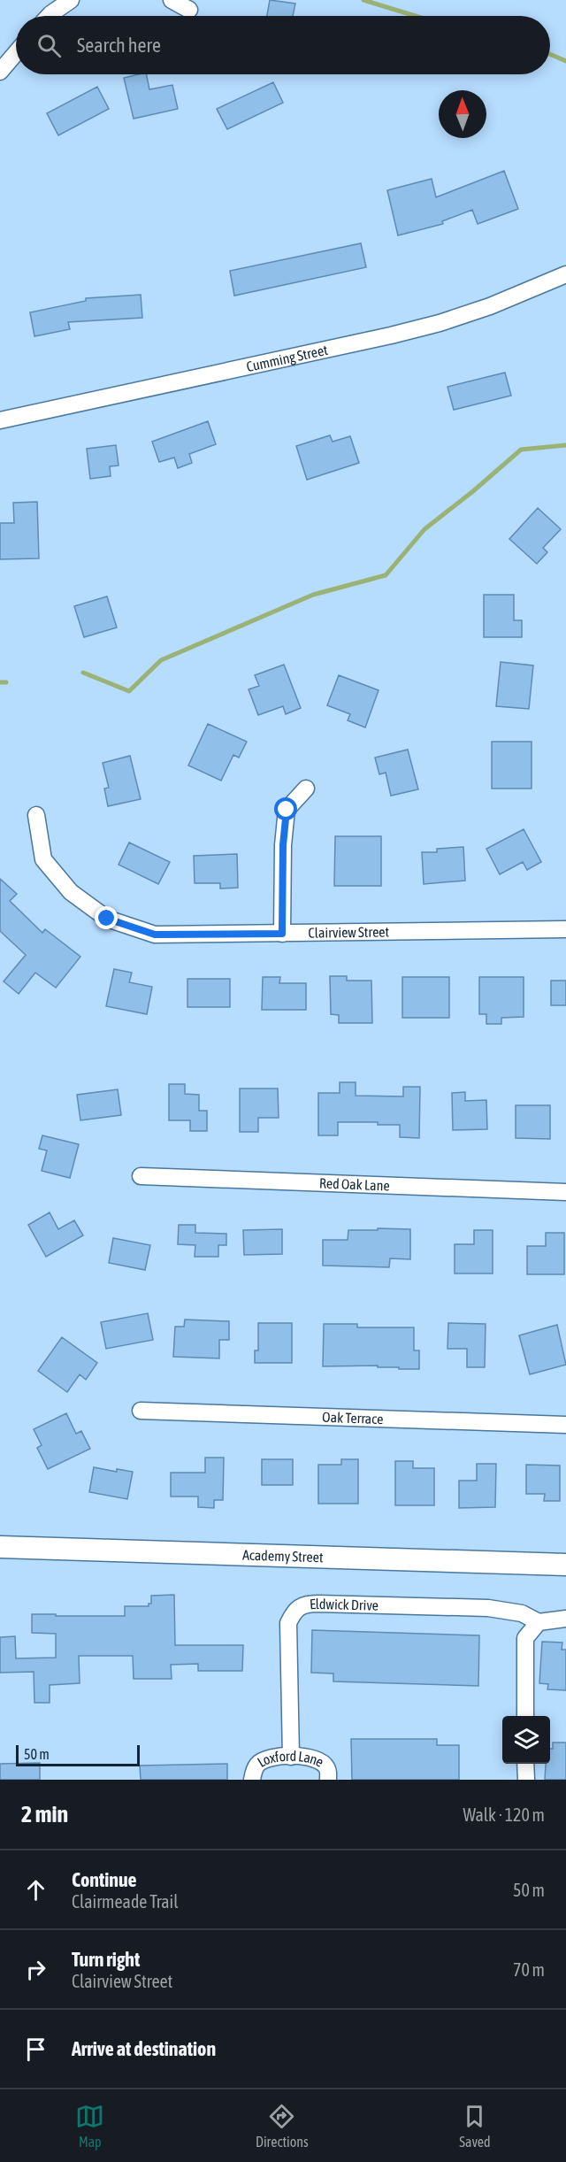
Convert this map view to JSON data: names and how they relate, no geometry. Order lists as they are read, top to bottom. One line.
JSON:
{"streets":{"street":["Cumming Street","Clairview Street","Red Oak Lane","Oak Terrace","Academy Street","Eldwick Drive","Loxford Lane"]},"crossings":[["Eldwick Drive","Loxford Lane"]],"scale_bar":"50 m","north":"top","page":{"search":"Search here","scale":"50 m","heading":["2 min","Walk · 120 m"],"list":[["Continue","Clairmeade Trail","50 m"],["Turn right","Clairview Street","70 m"],"Arrive at destination"],"nav":["Map","Directions","Saved"]}}
